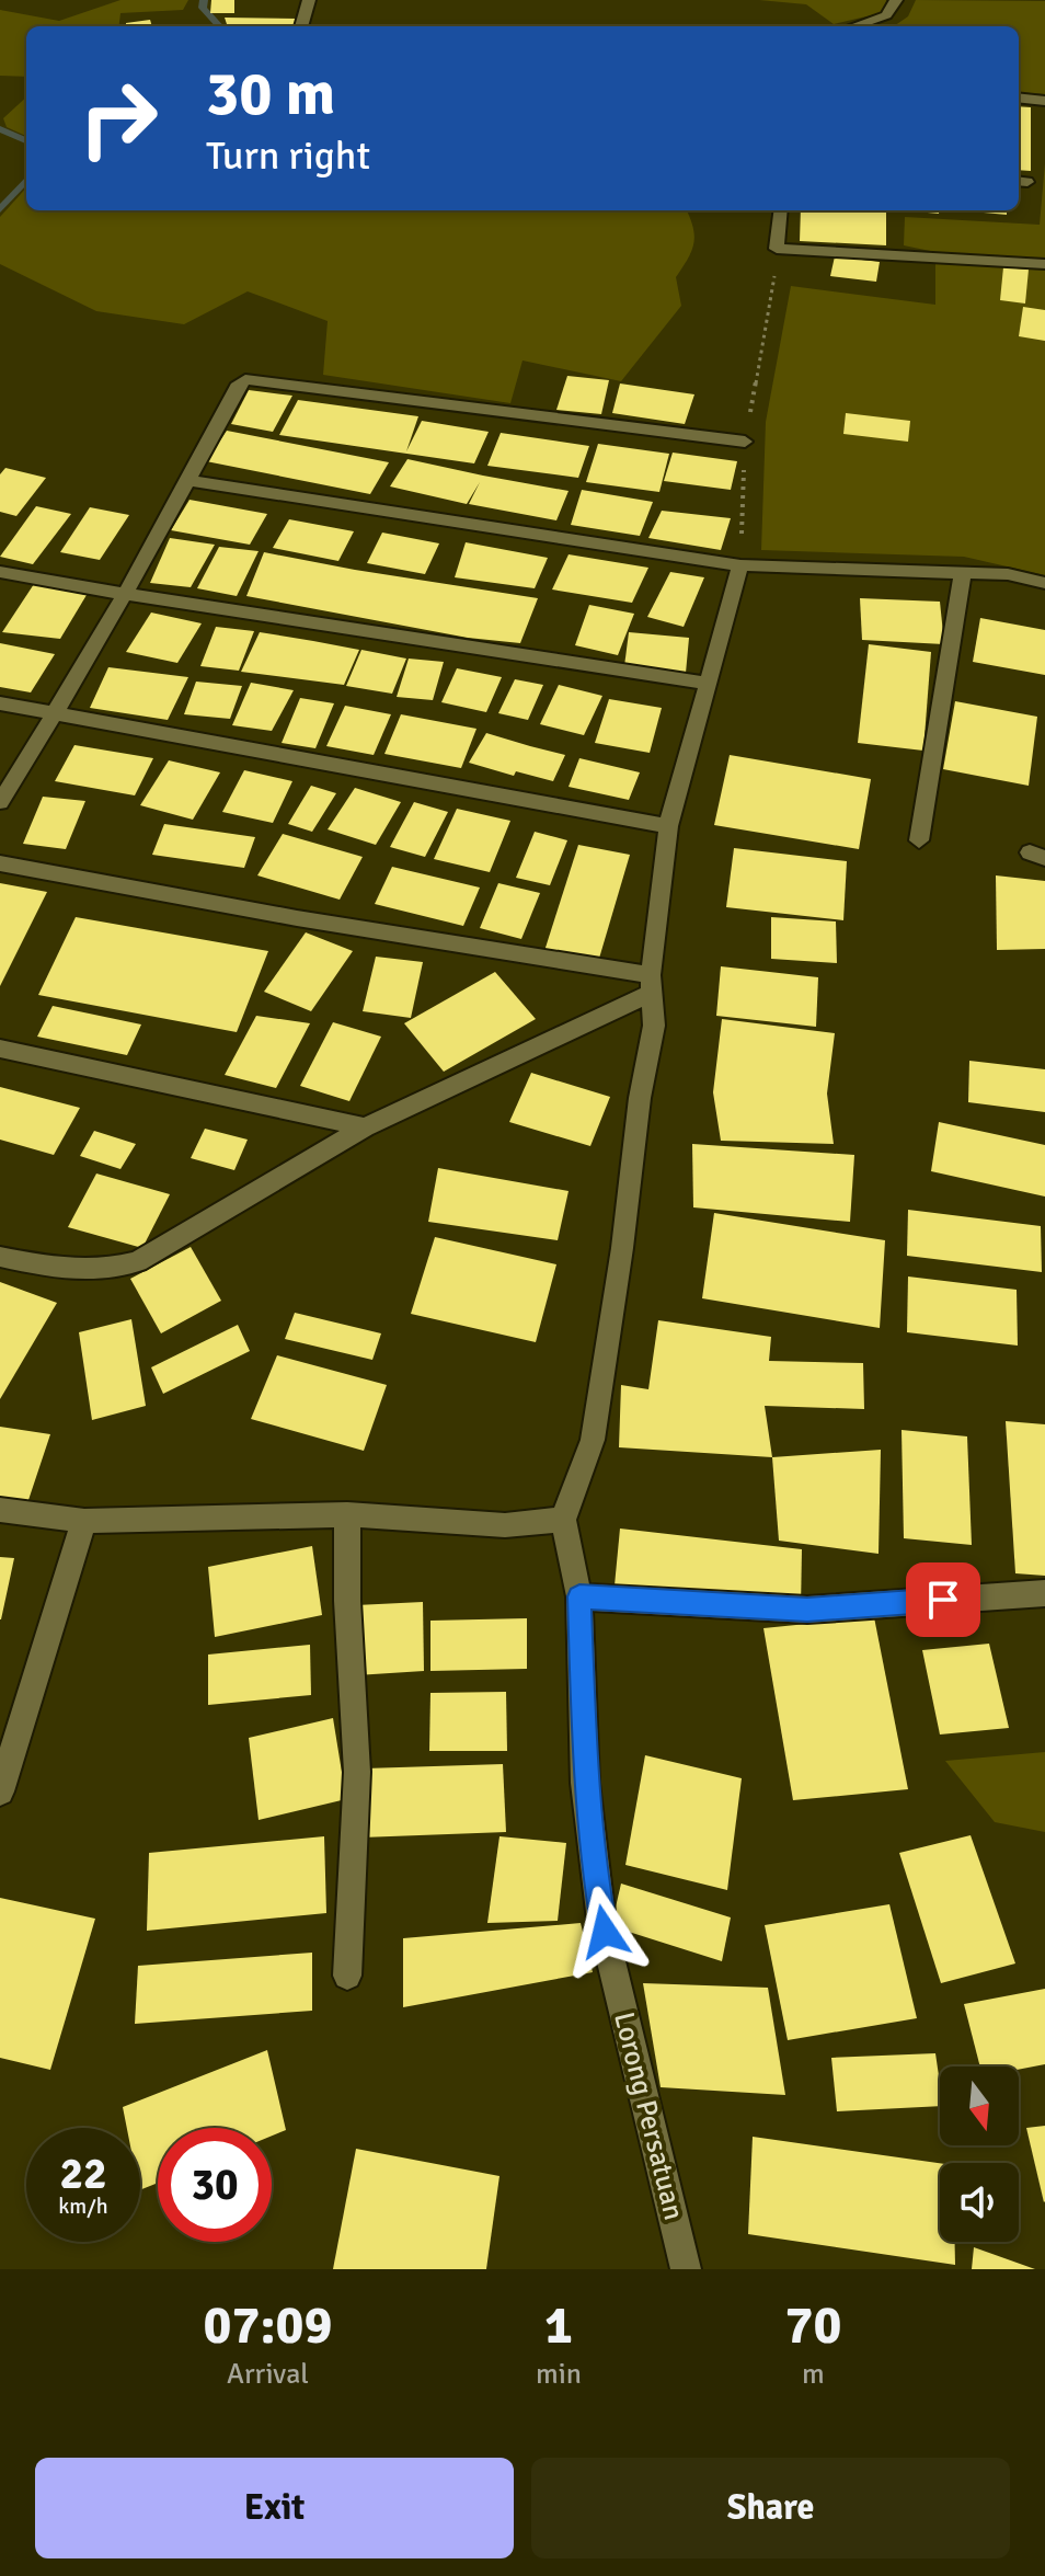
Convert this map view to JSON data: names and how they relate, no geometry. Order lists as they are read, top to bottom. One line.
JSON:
{"streets":{"street":["Lorong Persatuan"]},"north":"bottom","page":{"turn":["30 m","Turn right"],"speed":"22 km/h","limit":"30","eta":["07:09","Arrival","1","min","70","m"],"buttons":["Exit","Share"]}}
